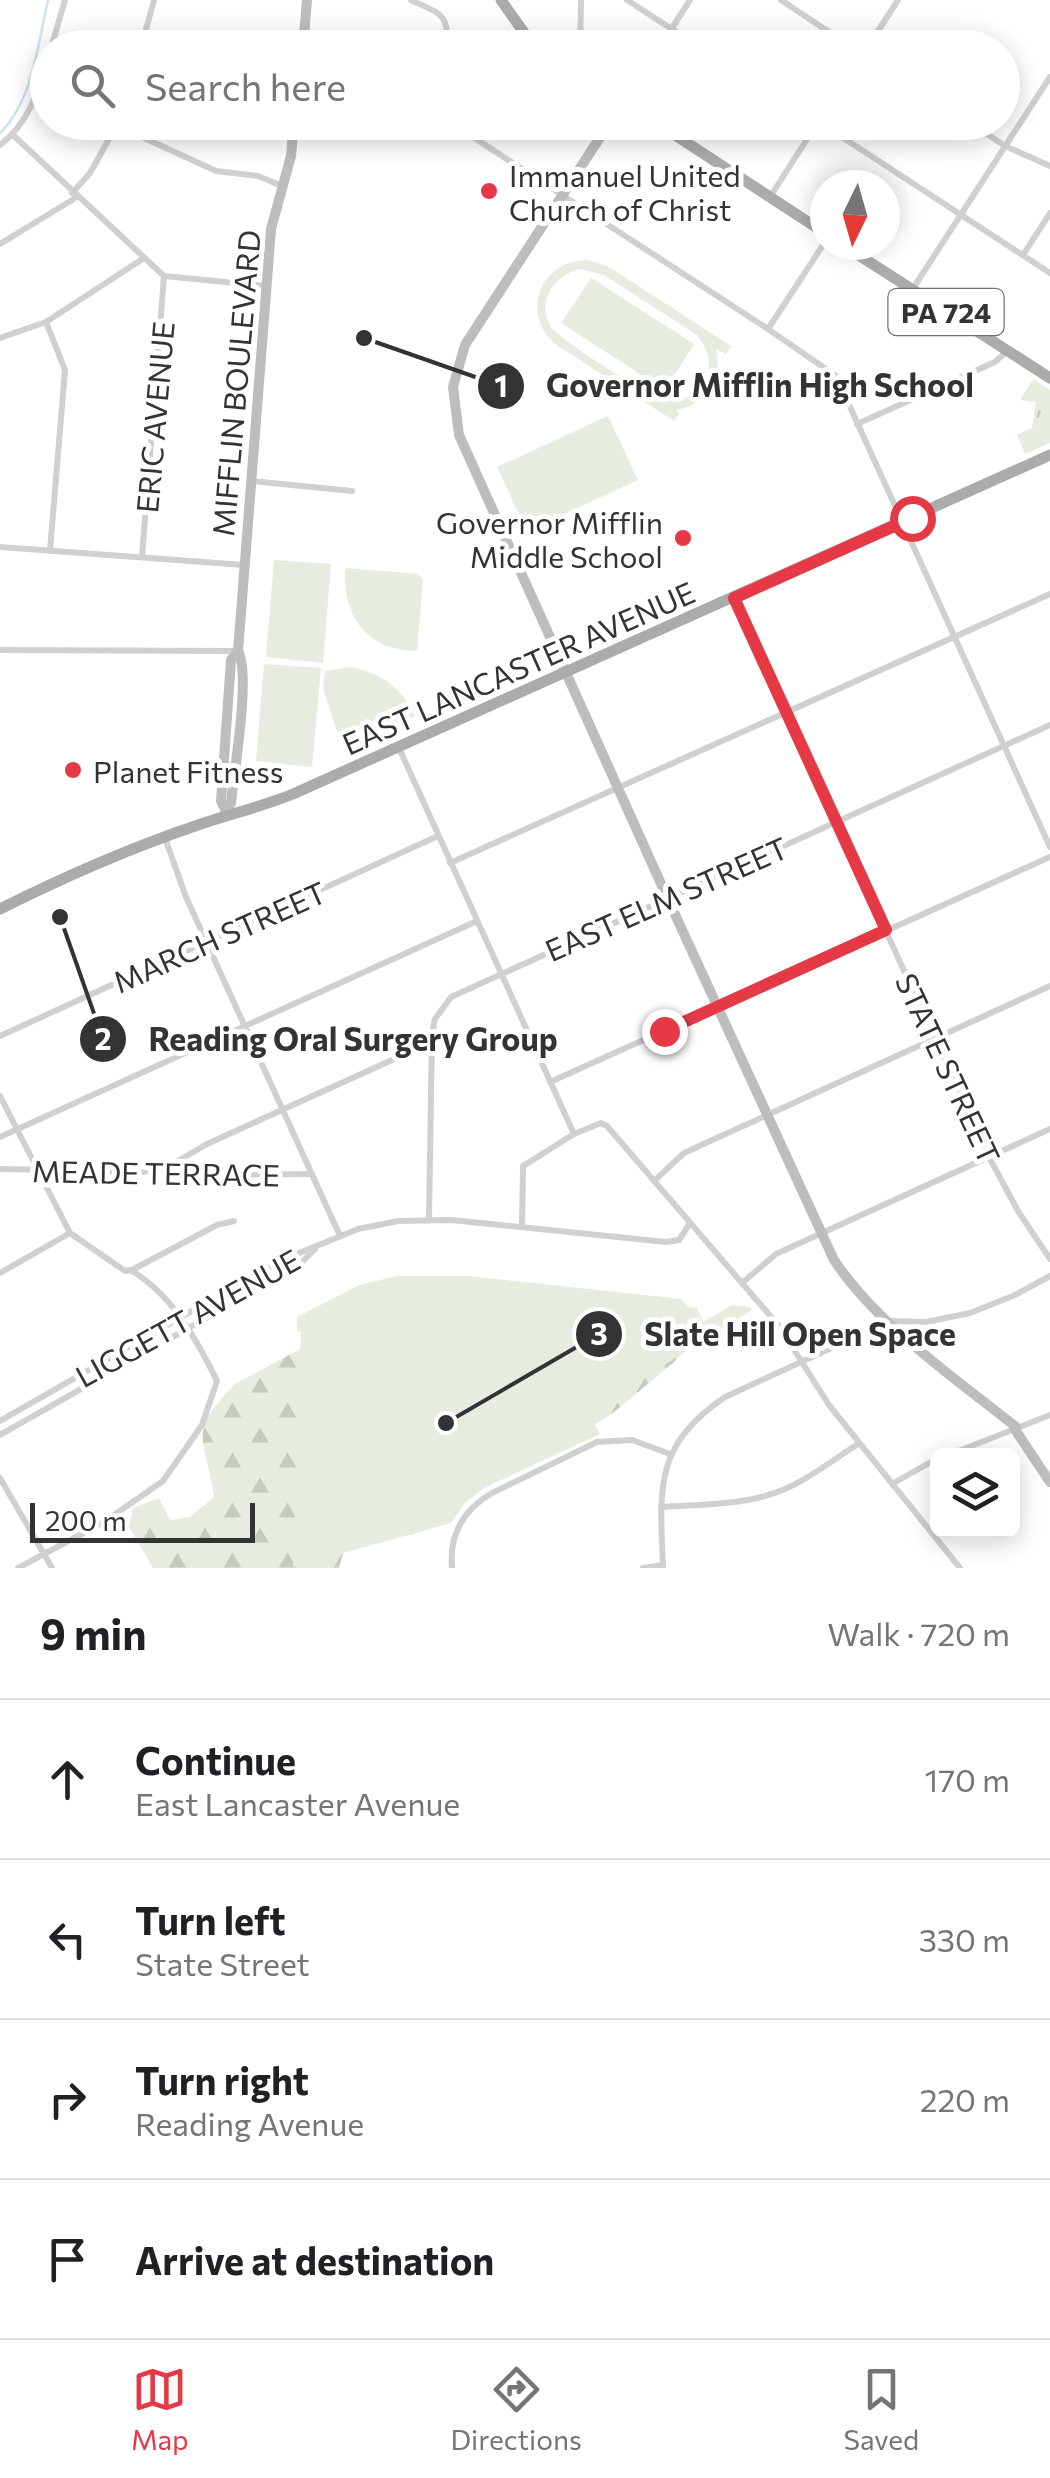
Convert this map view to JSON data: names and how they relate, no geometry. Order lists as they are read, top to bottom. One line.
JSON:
{"streets":{"main road":["PA 724","EAST LANCASTER AVENUE"],"street":["MIFFLIN BOULEVARD","ERIC AVENUE","EAST ELM STREET","MARCH STREET","STATE STREET","MEADE TERRACE","LIGGETT AVENUE"]},"crossings":[["MIFFLIN BOULEVARD","EAST LANCASTER AVENUE"],["EAST LANCASTER AVENUE","STATE STREET"],["EAST ELM STREET","STATE STREET"]],"places":["Immanuel United Church of Christ","Governor Mifflin High School","Governor Mifflin Middle School","Planet Fitness","Reading Oral Surgery Group","Slate Hill Open Space"],"scale_bar":"200 m","north":"bottom","page":{"search":"Search here","scale":"200 m","heading":["9 min","Walk · 720 m"],"list":[["Continue","East Lancaster Avenue","170 m"],["Turn left","State Street","330 m"],["Turn right","Reading Avenue","220 m"],"Arrive at destination"],"nav":["Map","Directions","Saved"]}}
